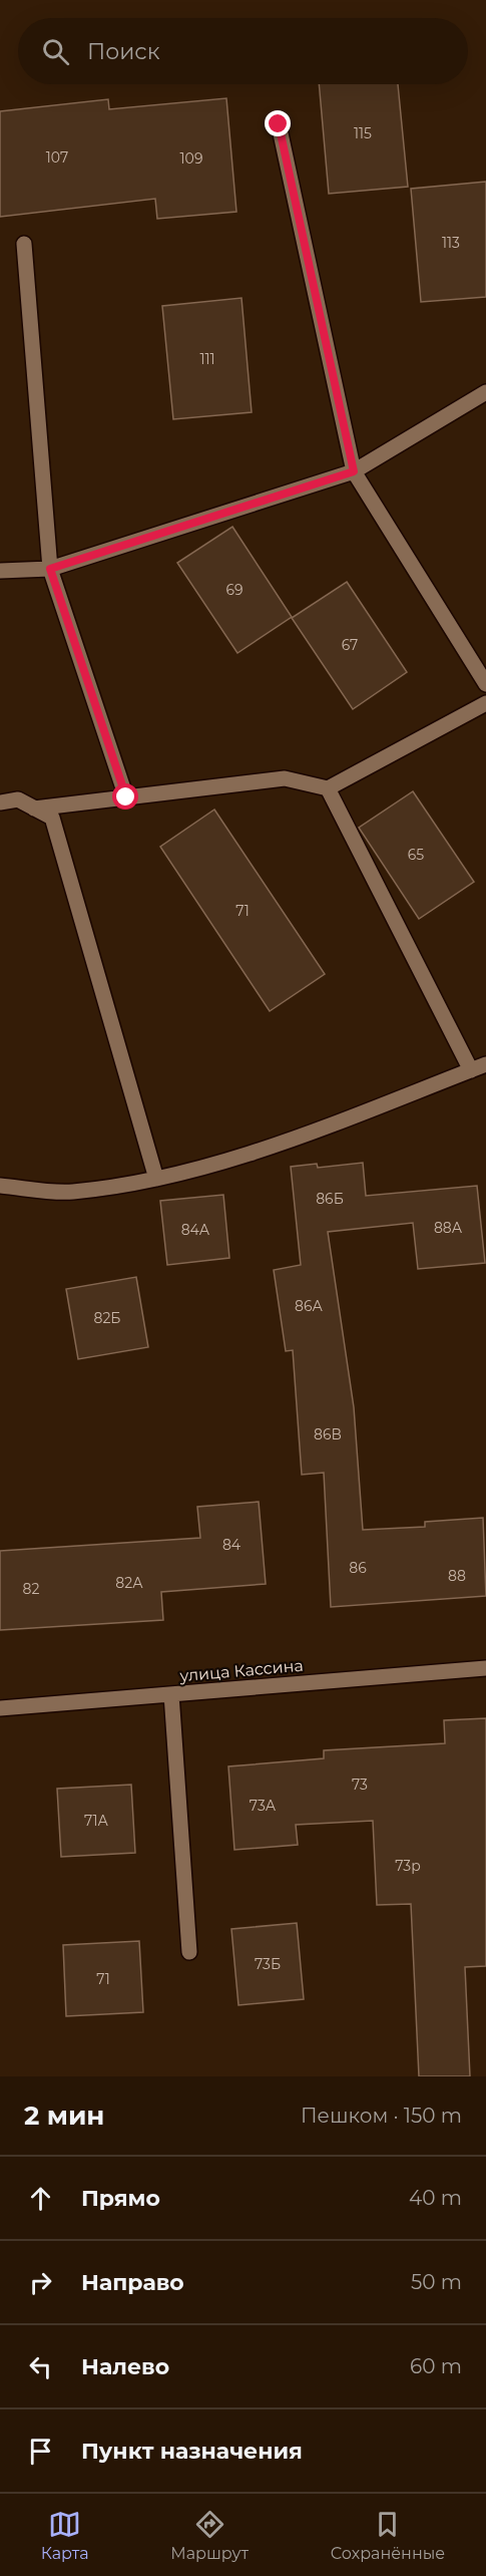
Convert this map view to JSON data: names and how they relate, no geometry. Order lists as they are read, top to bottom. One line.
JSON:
{"streets":{"street":["улица Кассина"]},"house_numbers":["115","107","109","113","111","69","67","65","71","86Б","88А","84А","86А","82Б","86В","84","86","88","82А","82","73","73А","71А","73р","73Б","71"],"page":{"search":"Поиск","heading":["2 мин","Пешком · 150 m"],"list":[["Прямо","40 m"],["Направо","50 m"],["Налево","60 m"],"Пункт назначения"],"nav":["Карта","Маршрут","Сохранённые"]}}
